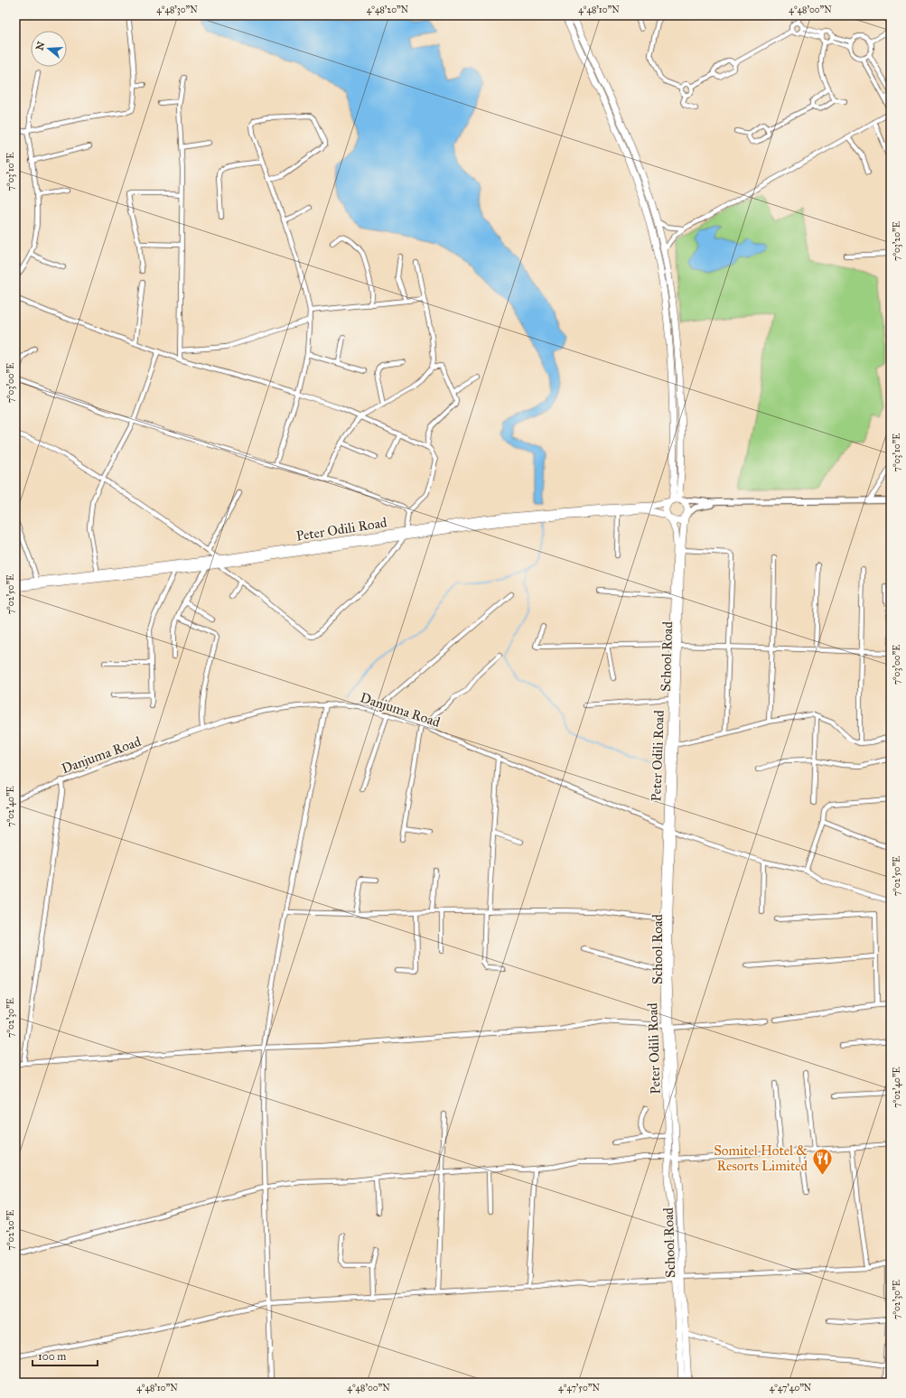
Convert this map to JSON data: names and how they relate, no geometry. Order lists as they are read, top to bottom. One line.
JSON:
{"streets":{"main road":["Peter Odili Road","School Road"],"street":["Danjuma Road"]},"crossings":[["Peter Odili Road","School Road"],["Peter Odili Road","Danjuma Road"],["School Road","Danjuma Road"]],"places":{"restaurant":["Somitel Hotel & Resorts Limited"]},"scale_bar":"100 m","north":"left","coordinates":["4°48'30\"N","4°48'20\"N","4°48'10\"N","4°48'00\"N","7°03'10\"E","7°03'20\"E","7°03'00\"E","7°02'50\"E","7°02'40\"E","7°02'30\"E","7°02'20\"E","4°47'50\"N","4°47'40\"N"]}
